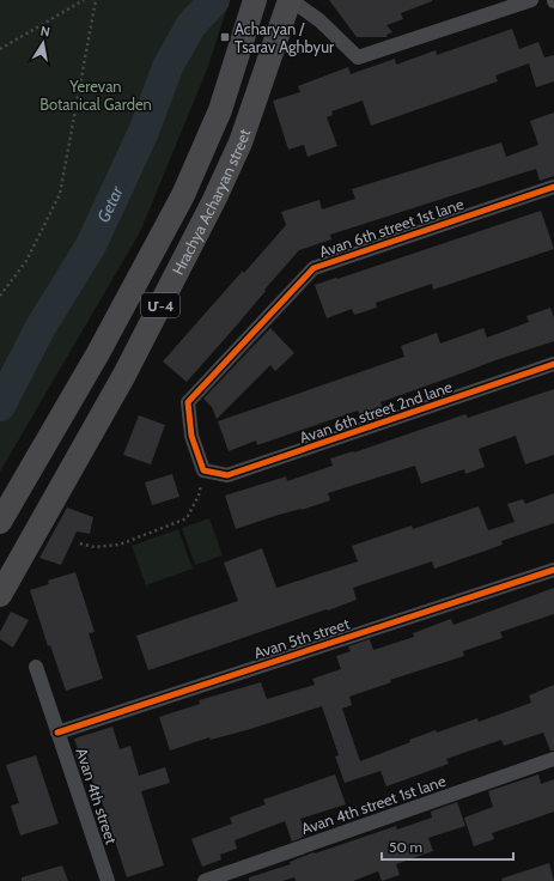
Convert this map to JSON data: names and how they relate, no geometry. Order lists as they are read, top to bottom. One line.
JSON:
{"streets":{"highway":["Hrachya Acharyan street","Մ-4"],"street":["Avan 6th street 1st lane","Avan 6th street 2nd lane","Avan 5th street","Avan 4th street","Avan 4th street 1st lane"]},"crossings":[["Avan 6th street 1st lane","Avan 6th street 2nd lane"],["Avan 5th street","Avan 4th street"]],"water":["Getar"],"parks":["Yerevan Botanical Garden"],"places":{"transit":["Acharyan / Tsarav Aghbyur"]},"scale_bar":"50 m","north":"top"}
